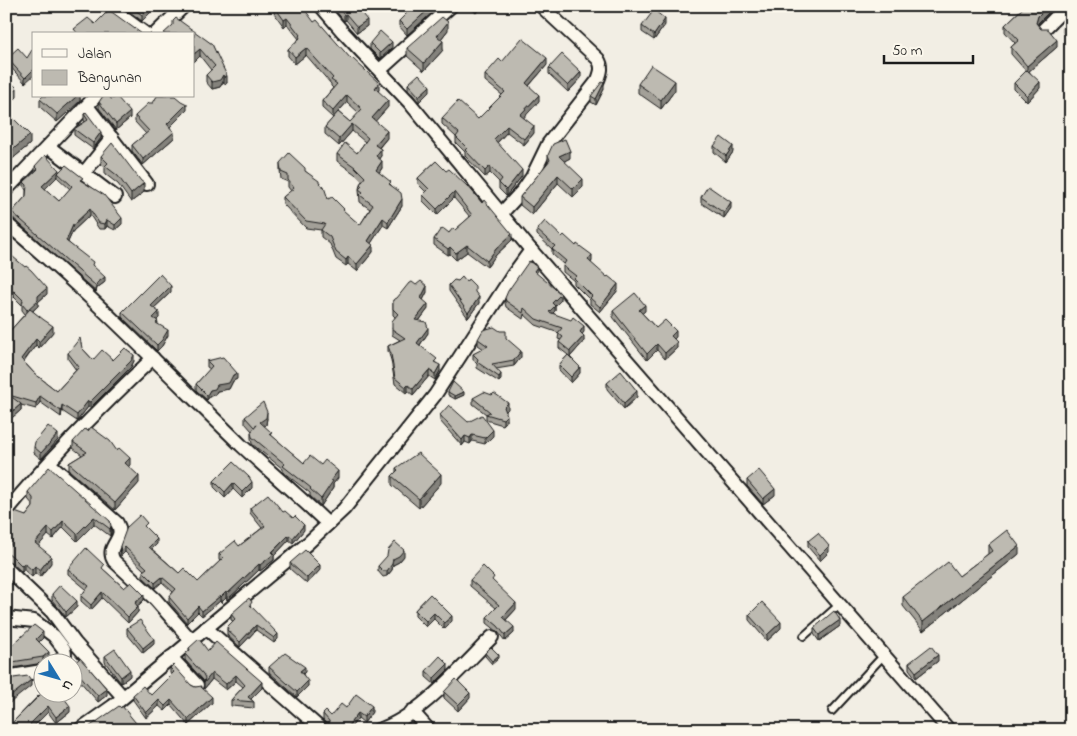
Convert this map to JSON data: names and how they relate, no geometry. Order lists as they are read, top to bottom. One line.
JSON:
{"legend":["Jalan","Bangunan"],"scale_bar":"50 m","north":"bottom right"}
